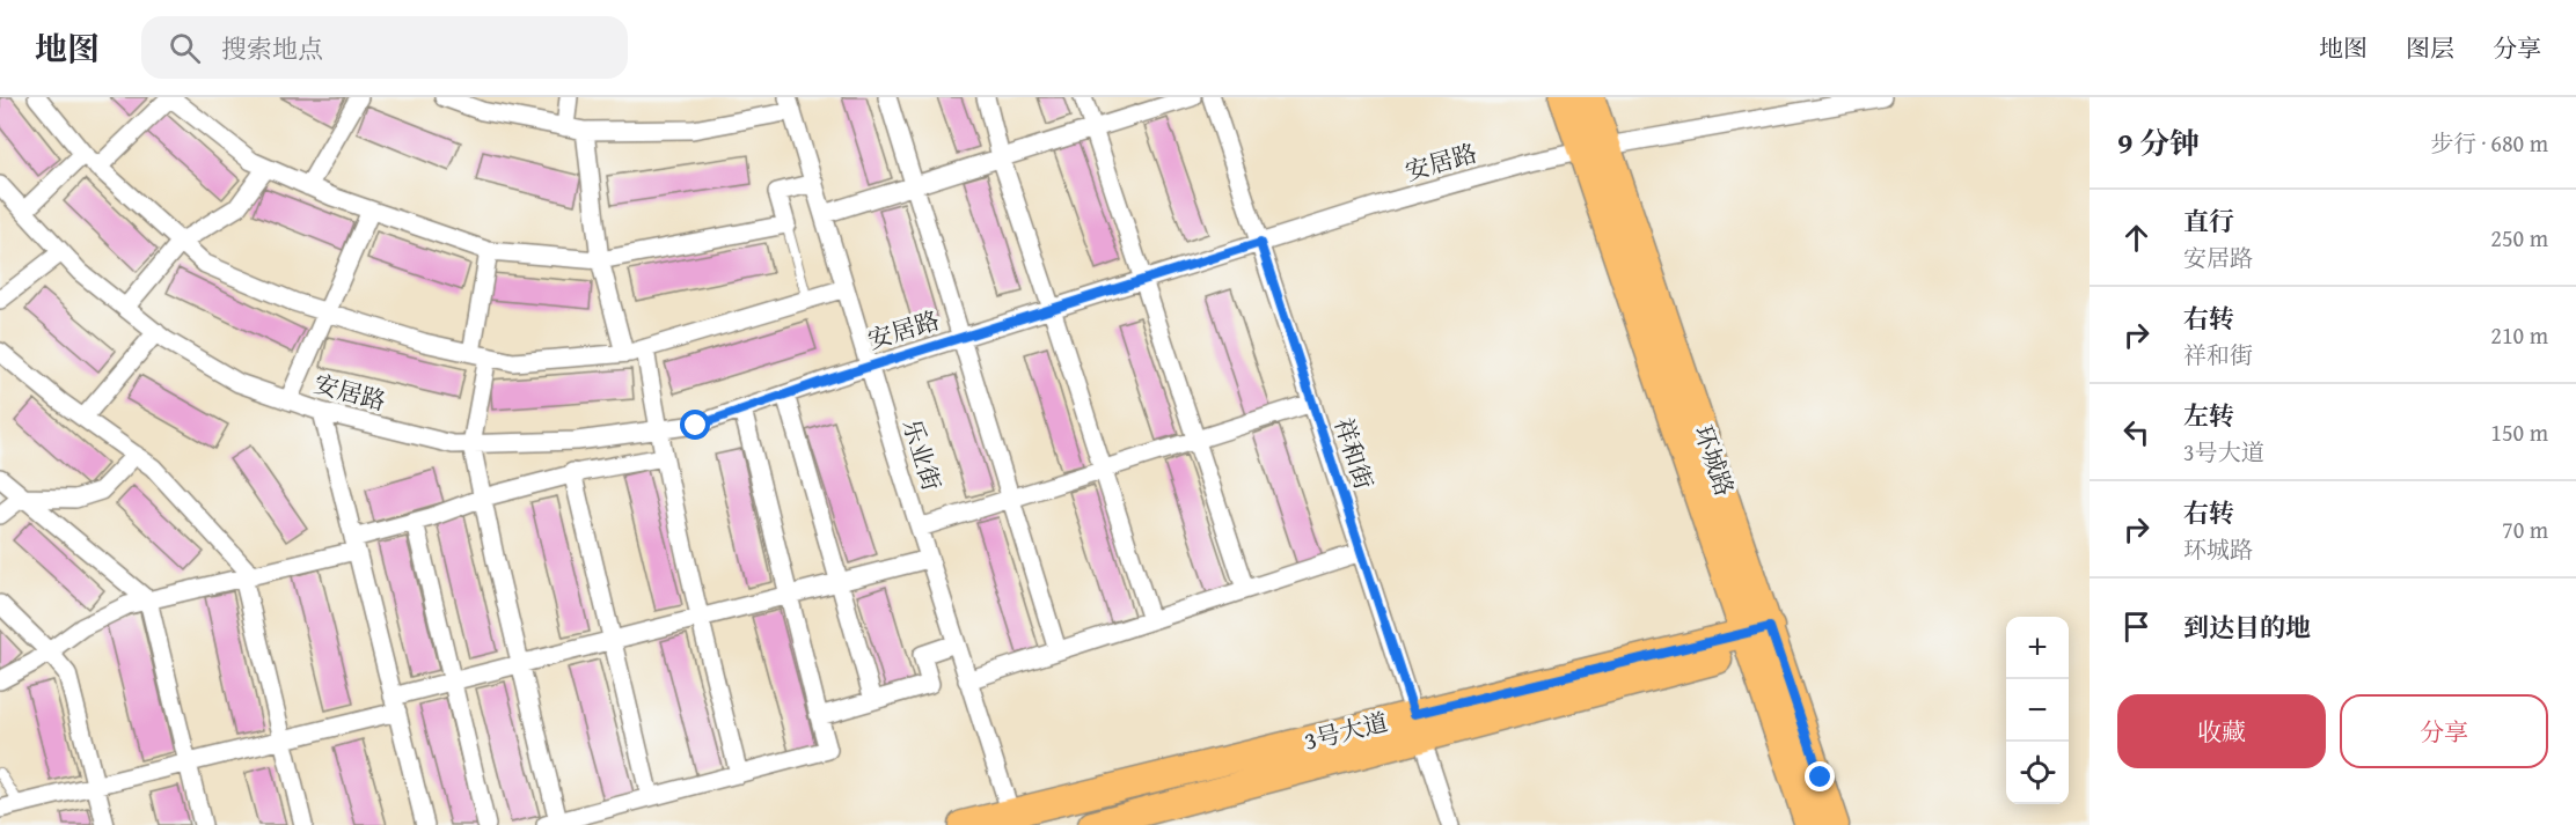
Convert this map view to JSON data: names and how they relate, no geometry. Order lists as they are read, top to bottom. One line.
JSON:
{"streets":{"main road":["3号大道"],"street":["安居路","祥和街","乐业街"]},"crossings":[["安居路","祥和街"],["安居路","乐业街"],["祥和街","3号大道"],["乐业街","3号大道"]],"page":{"header":"地图","search":"搜索地点","nav":["地图","图层","分享"],"heading":["9 分钟","步行 · 680 m"],"list":[["直行","安居路","250 m"],["右转","祥和街","210 m"],["左转","3号大道","150 m"],["右转","环城路","70 m"],"到达目的地"],"map_buttons":["+","−"],"buttons":["收藏","分享"]}}
